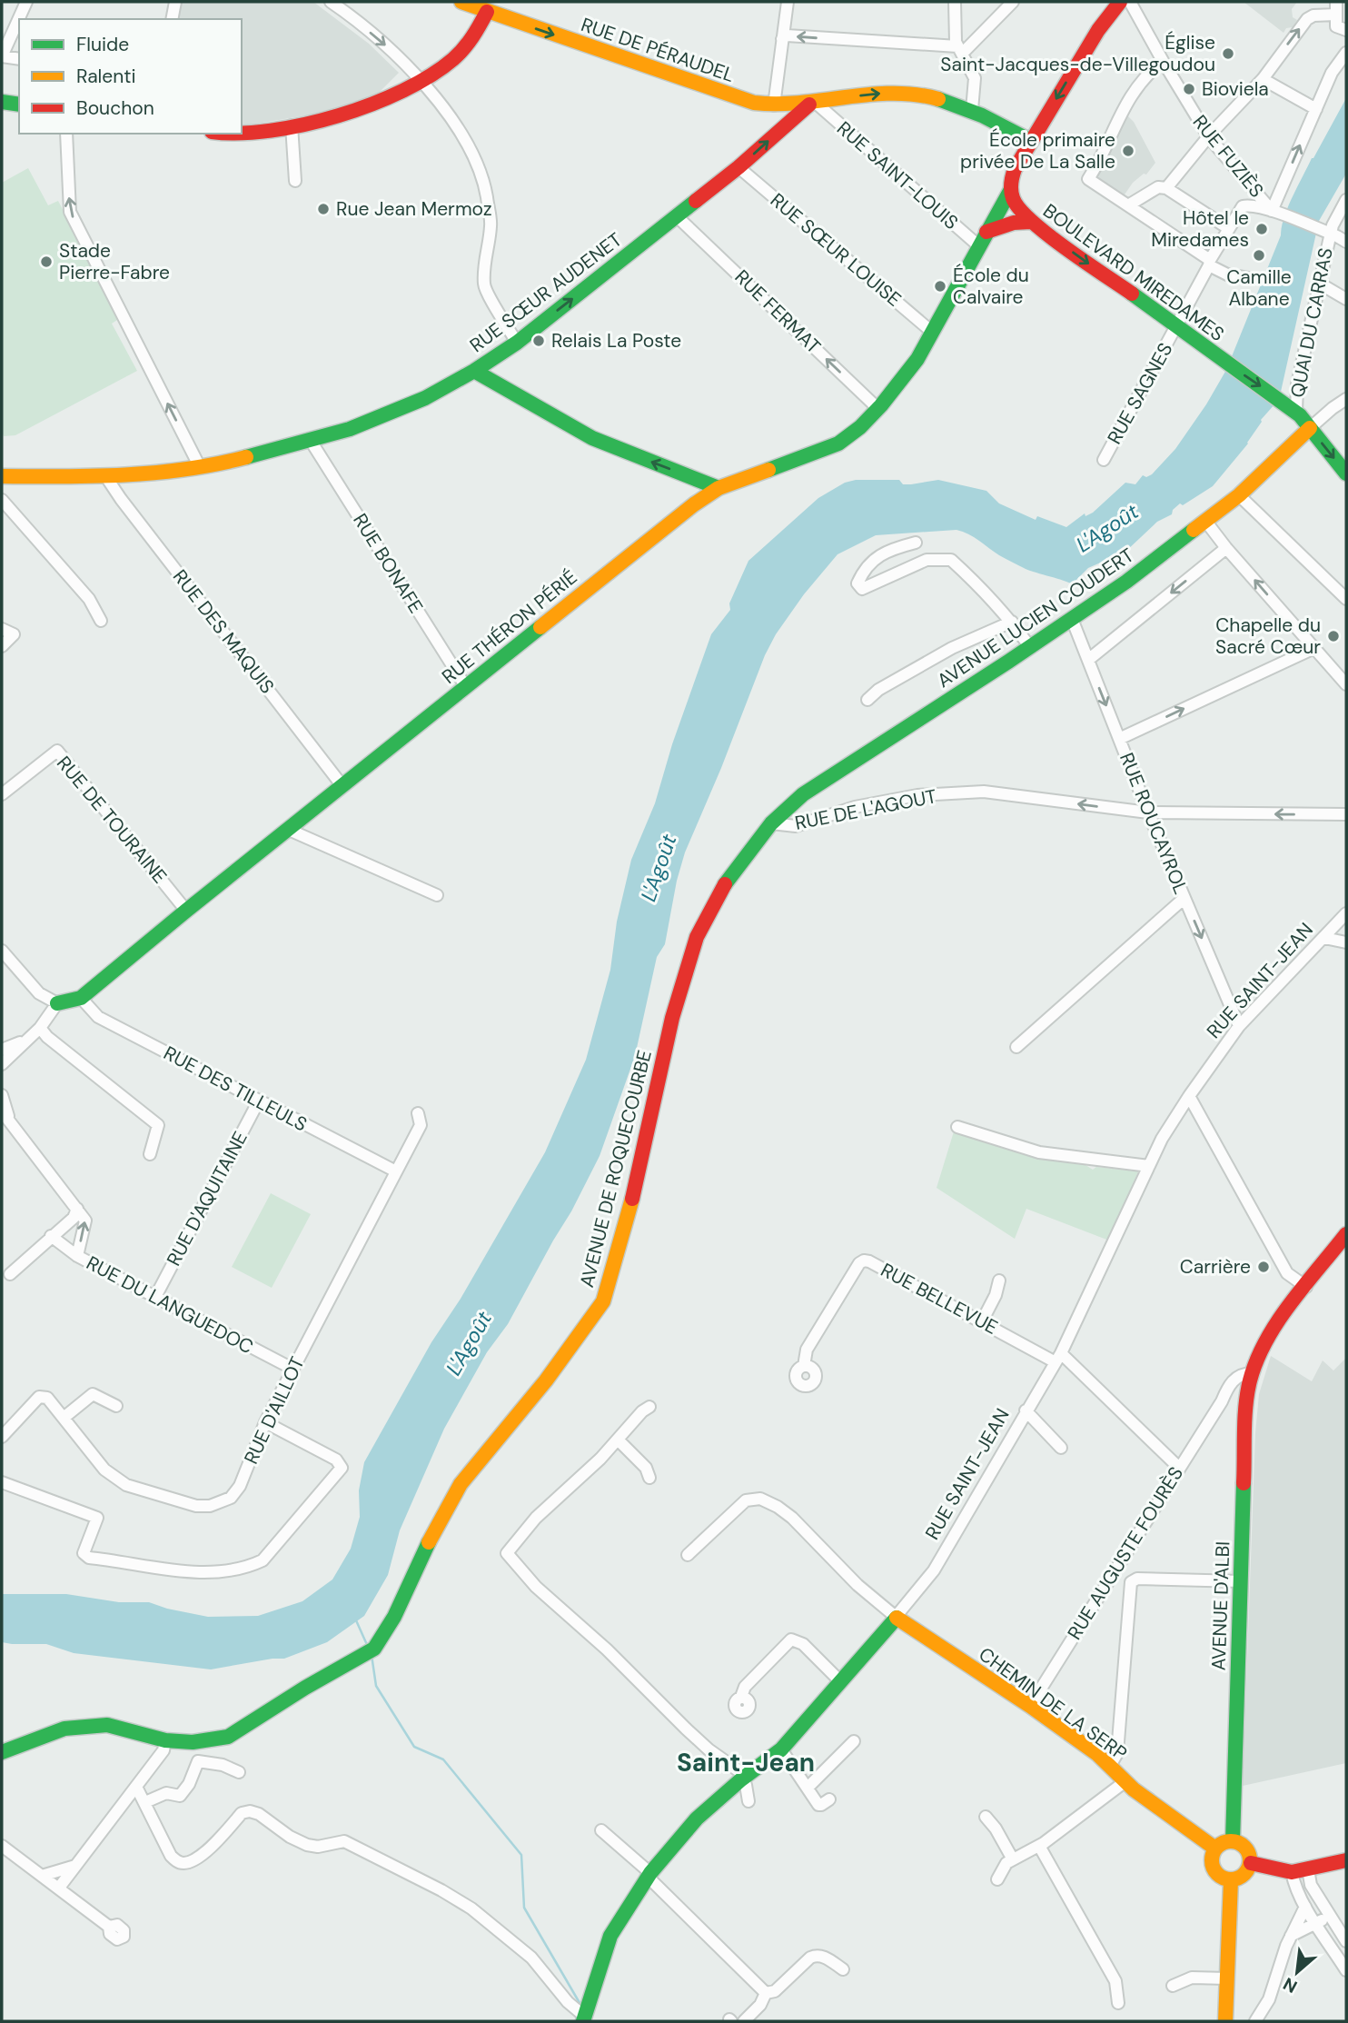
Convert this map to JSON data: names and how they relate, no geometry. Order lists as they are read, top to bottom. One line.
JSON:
{"streets":{"main road":["RUE DE PÉRAUDEL","BOULEVARD MIREDAMES","RUE SŒUR AUDENET","AVENUE LUCIEN COUDERT","RUE THÉRON PÉRIÉ","RUE SAINT-JEAN","AVENUE DE ROQUECOURBE","AVENUE D'ALBI","CHEMIN DE LA SERP"],"street":["RUE FUZIÈS","RUE SAINT-LOUIS","RUE SŒUR LOUISE","RUE FERMAT","QUAI DU CARRAS","RUE SAGNES","RUE BONAFE","RUE DES MAQUIS","RUE DE L'AGOUT","RUE DE TOURAINE","RUE ROUCAYROL","RUE DES TILLEULS","RUE D'AQUITAINE","RUE BELLEVUE","RUE DU LANGUEDOC","RUE D'AILLOT","RUE AUGUSTE FOURÈS"]},"crossings":[["RUE DE PÉRAUDEL","RUE SAINT-LOUIS"],["RUE DE PÉRAUDEL","RUE SŒUR AUDENET"],["RUE FUZIÈS","RUE SAGNES"],["RUE SAINT-LOUIS","RUE SŒUR AUDENET"],["RUE SAINT-LOUIS","RUE THÉRON PÉRIÉ"],["RUE SŒUR LOUISE","RUE SŒUR AUDENET"],["RUE SŒUR LOUISE","RUE THÉRON PÉRIÉ"],["BOULEVARD MIREDAMES","QUAI DU CARRAS"],["BOULEVARD MIREDAMES","RUE SAGNES"],["BOULEVARD MIREDAMES","AVENUE LUCIEN COUDERT"],["BOULEVARD MIREDAMES","RUE THÉRON PÉRIÉ"],["RUE SŒUR AUDENET","RUE FERMAT"],["RUE SŒUR AUDENET","RUE BONAFE"],["RUE SŒUR AUDENET","RUE DES MAQUIS"],["RUE FERMAT","RUE THÉRON PÉRIÉ"],["RUE BONAFE","RUE THÉRON PÉRIÉ"],["AVENUE LUCIEN COUDERT","RUE DE L'AGOUT"],["AVENUE LUCIEN COUDERT","RUE ROUCAYROL"],["AVENUE LUCIEN COUDERT","AVENUE DE ROQUECOURBE"],["RUE THÉRON PÉRIÉ","RUE DES MAQUIS"],["RUE THÉRON PÉRIÉ","RUE DE TOURAINE"],["RUE THÉRON PÉRIÉ","RUE DES TILLEULS"],["RUE DE L'AGOUT","RUE ROUCAYROL"],["RUE DE L'AGOUT","AVENUE DE ROQUECOURBE"],["RUE ROUCAYROL","RUE SAINT-JEAN"],["RUE SAINT-JEAN","RUE BELLEVUE"],["RUE SAINT-JEAN","CHEMIN DE LA SERP"],["RUE DES TILLEULS","RUE D'AQUITAINE"],["RUE DES TILLEULS","RUE D'AILLOT"],["RUE D'AQUITAINE","RUE DU LANGUEDOC"],["RUE BELLEVUE","RUE AUGUSTE FOURÈS"],["RUE DU LANGUEDOC","RUE D'AILLOT"],["RUE AUGUSTE FOURÈS","AVENUE D'ALBI"],["RUE AUGUSTE FOURÈS","CHEMIN DE LA SERP"],["AVENUE D'ALBI","CHEMIN DE LA SERP"]],"one_way":["RUE DE PÉRAUDEL","BOULEVARD MIREDAMES","RUE FERMAT","RUE DE L'AGOUT","RUE ROUCAYROL"],"districts":["Saint-Jean"],"water":["L'Agoût"],"places":["Église Saint-Jacques-de-Villegoudou","Bioviela","École primaire privée De La Salle","Rue Jean Mermoz","Hôtel le Miredames","Camille Albane","Stade Pierre-Fabre","École du Calvaire","Relais La Poste","Chapelle du Sacré Cœur","Carrière"],"legend":["Fluide","Ralenti","Bouchon"],"north":"bottom left"}
